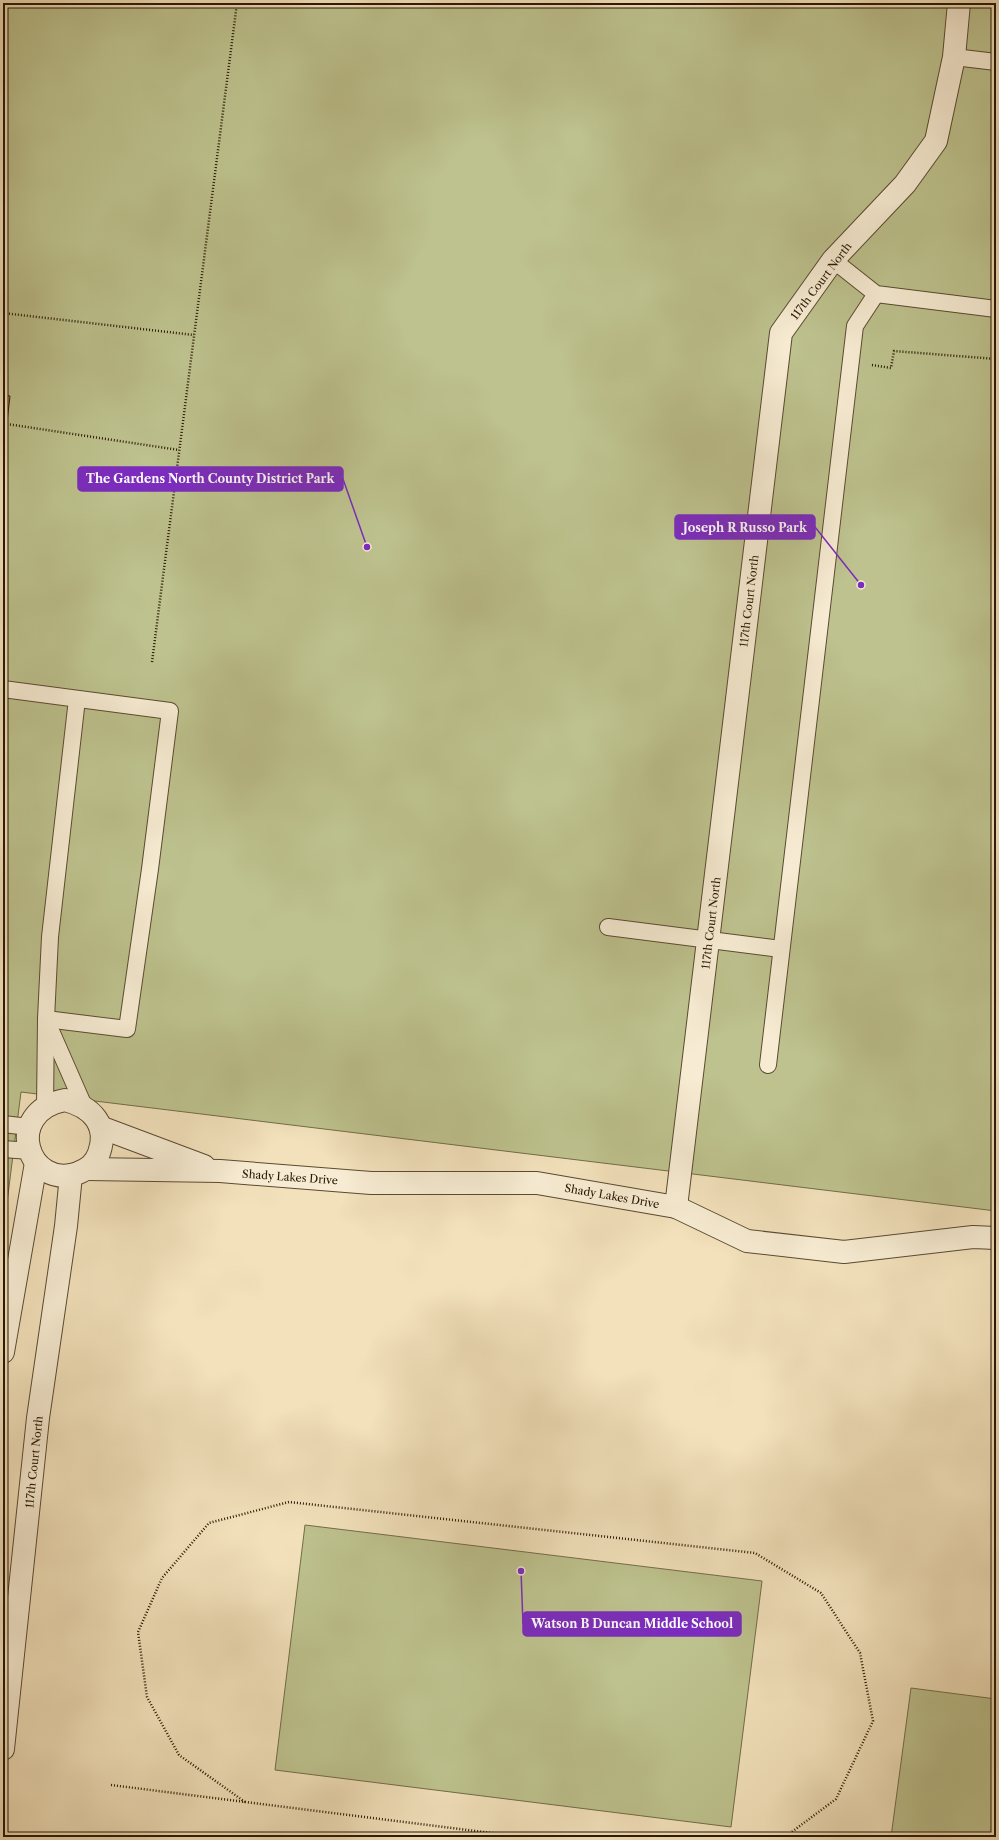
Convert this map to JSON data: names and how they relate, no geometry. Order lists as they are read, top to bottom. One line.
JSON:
{"streets":{"street":["117th Court North","Shady Lakes Drive"]},"crossings":[["117th Court North","Shady Lakes Drive"]],"places":["The Gardens North County District Park","Joseph R Russo Park","Watson B Duncan Middle School"]}
